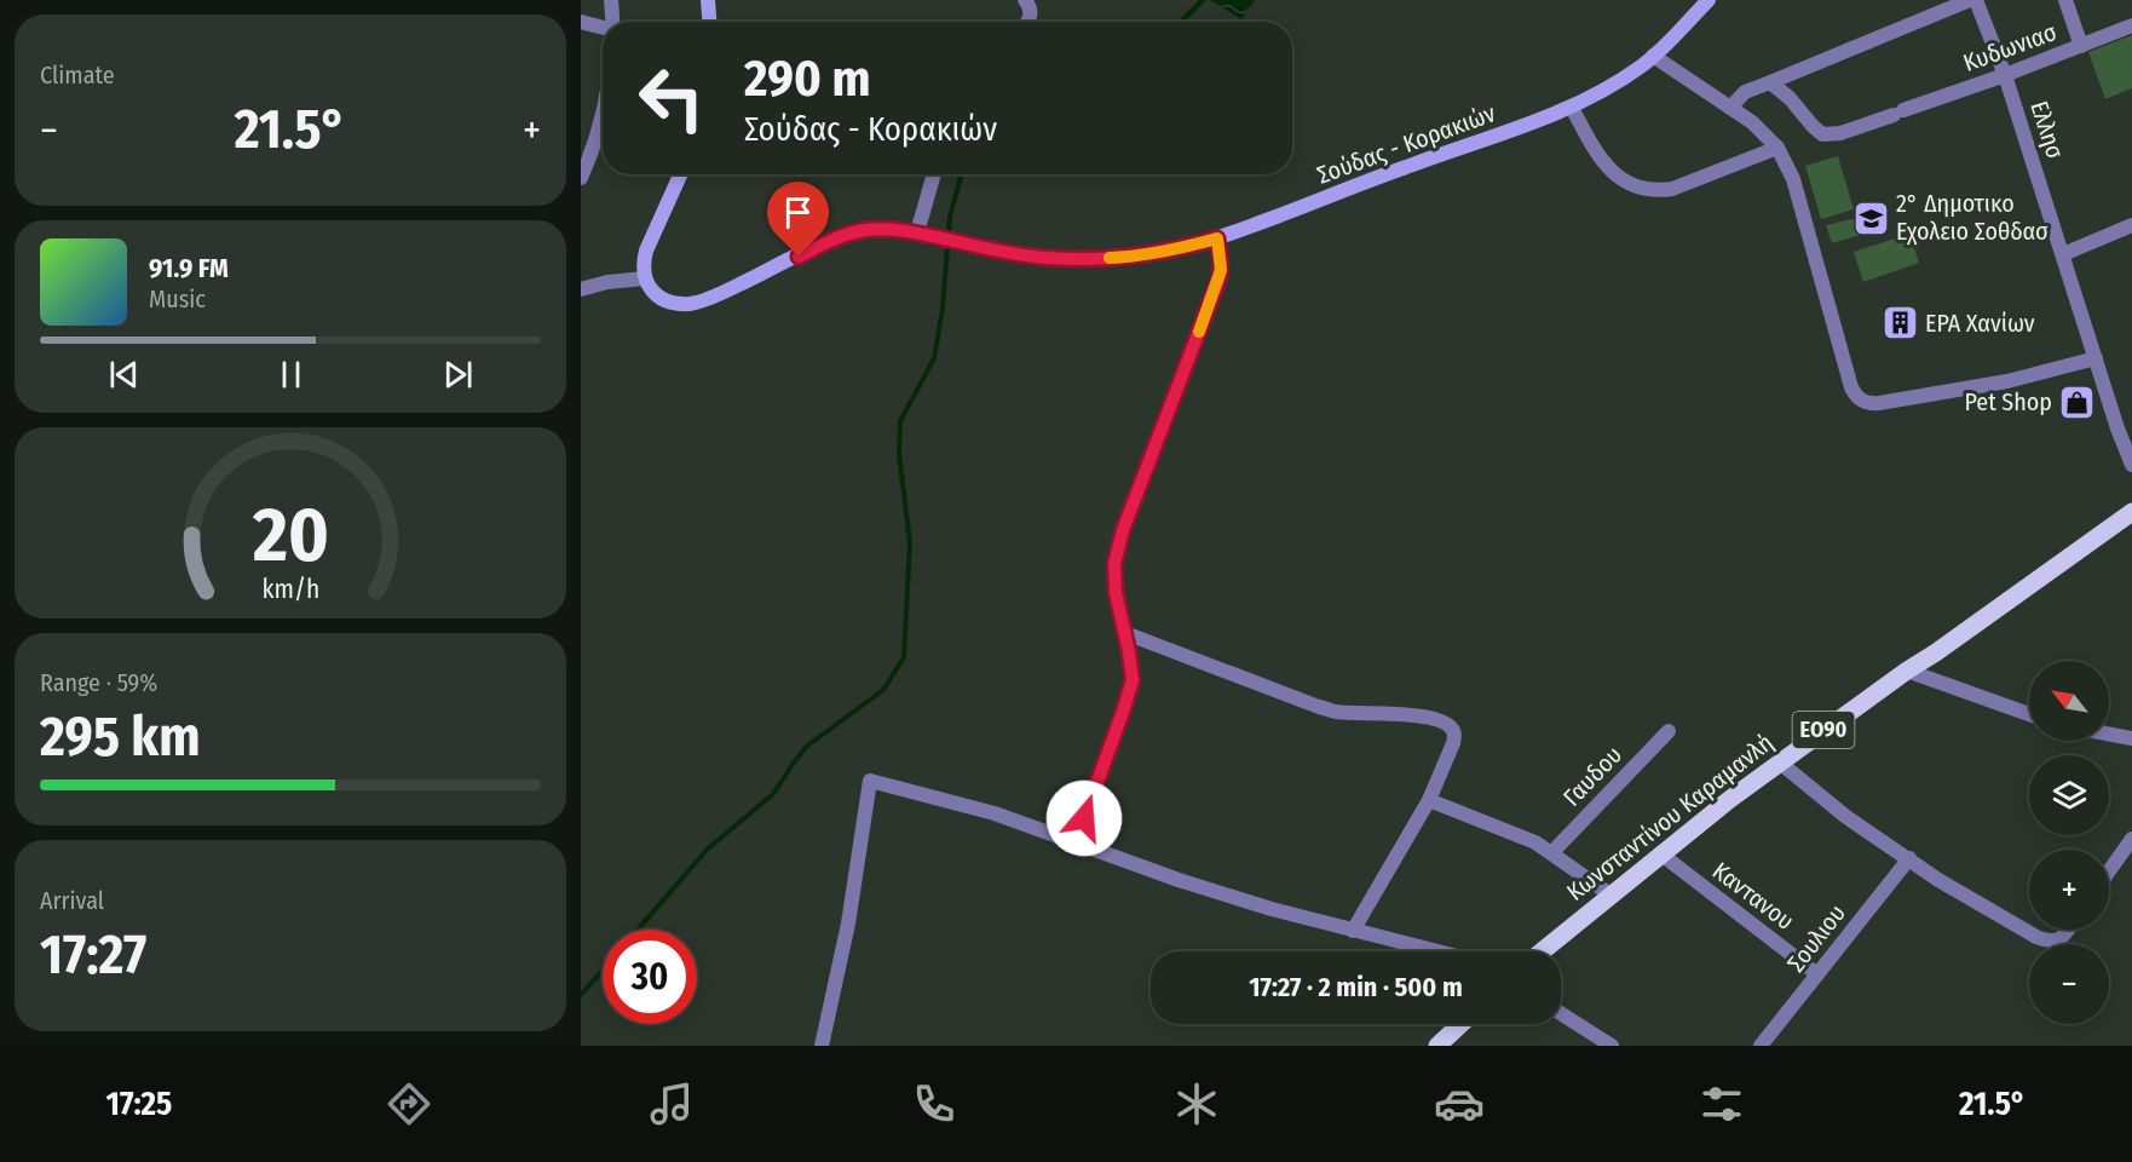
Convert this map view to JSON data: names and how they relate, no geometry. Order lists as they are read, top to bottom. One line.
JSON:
{"streets":{"main road":["Σούδας - Κορακιών","ΕΟ90","Κωνσταντίνου Καραμανλή"],"street":["Κυδωνιασ","Ελλησ","Γαυδου","Καντανου","Σουλιου"]},"crossings":[["Κυδωνιασ","Ελλησ"],["Κωνσταντίνου Καραμανλή","Καντανου"],["Καντανου","Σουλιου"]],"places":{"school or university":["2° Δημοτικο Εχολειο Σοθδασ"],"building":["ΕΡΑ Χανίων"],"shop":["Pet Shop"]},"north":"top left","page":{"tile":["Climate",["Range · 59%","295 km"],["Arrival","17:27"]],"turn":["290 m","Σούδας - Κορακιών"],"heat":["−","21.5°","+"],"song":["91.9 FM","Music"],"map_buttons":["+","−"],"limit":"30","trip":"17:27 · 2 min · 500 m","tabs":["17:25","21.5°"],"gauge":["20","km/h"]}}
